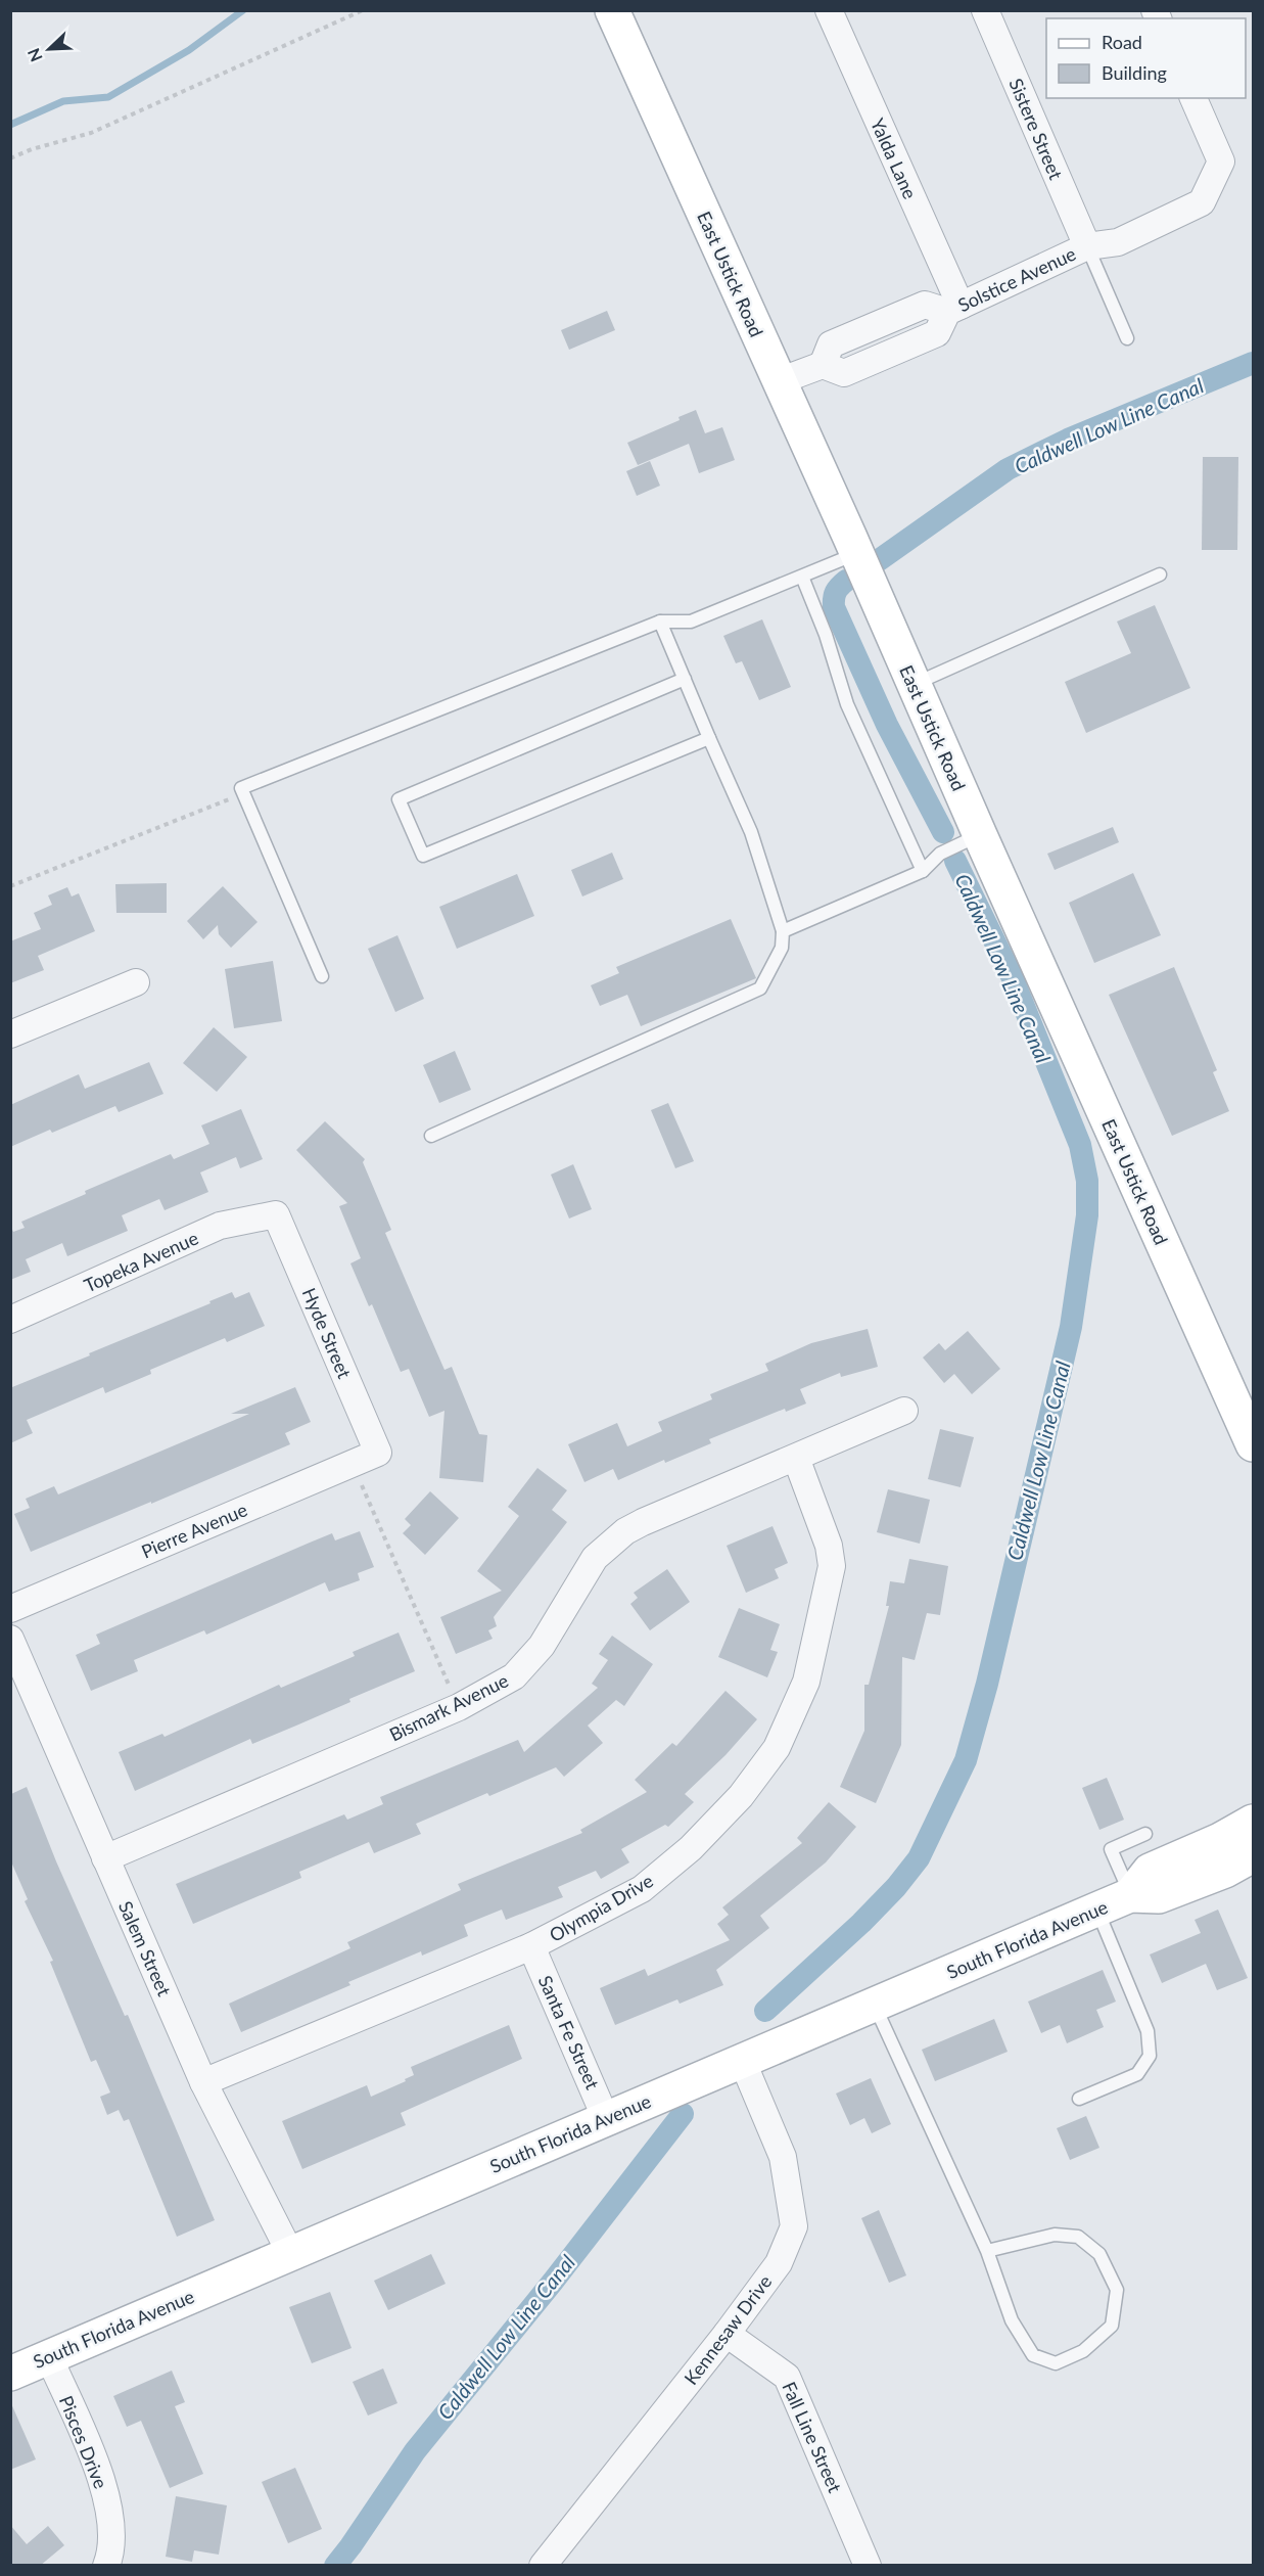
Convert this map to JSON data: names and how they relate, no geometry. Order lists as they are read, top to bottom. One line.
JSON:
{"streets":{"main road":["East Ustick Road","South Florida Avenue"],"street":["Sistere Street","Yalda Lane","Solstice Avenue","Topeka Avenue","Hyde Street","Pierre Avenue","Bismark Avenue","Olympia Drive","Salem Street","Santa Fe Street","Kennesaw Drive","Fall Line Street","Pisces Drive"]},"crossings":[["Sistere Street","Solstice Avenue"],["Yalda Lane","Solstice Avenue"],["East Ustick Road","Solstice Avenue"],["Topeka Avenue","Hyde Street"],["Hyde Street","Pierre Avenue"],["Bismark Avenue","Olympia Drive"],["Bismark Avenue","Salem Street"],["Olympia Drive","Salem Street"],["Olympia Drive","Santa Fe Street"],["South Florida Avenue","Salem Street"],["South Florida Avenue","Santa Fe Street"],["South Florida Avenue","Kennesaw Drive"],["South Florida Avenue","Pisces Drive"],["Kennesaw Drive","Fall Line Street"]],"water":["Caldwell Low Line Canal"],"legend":["Road","Building"],"north":"bottom left"}
